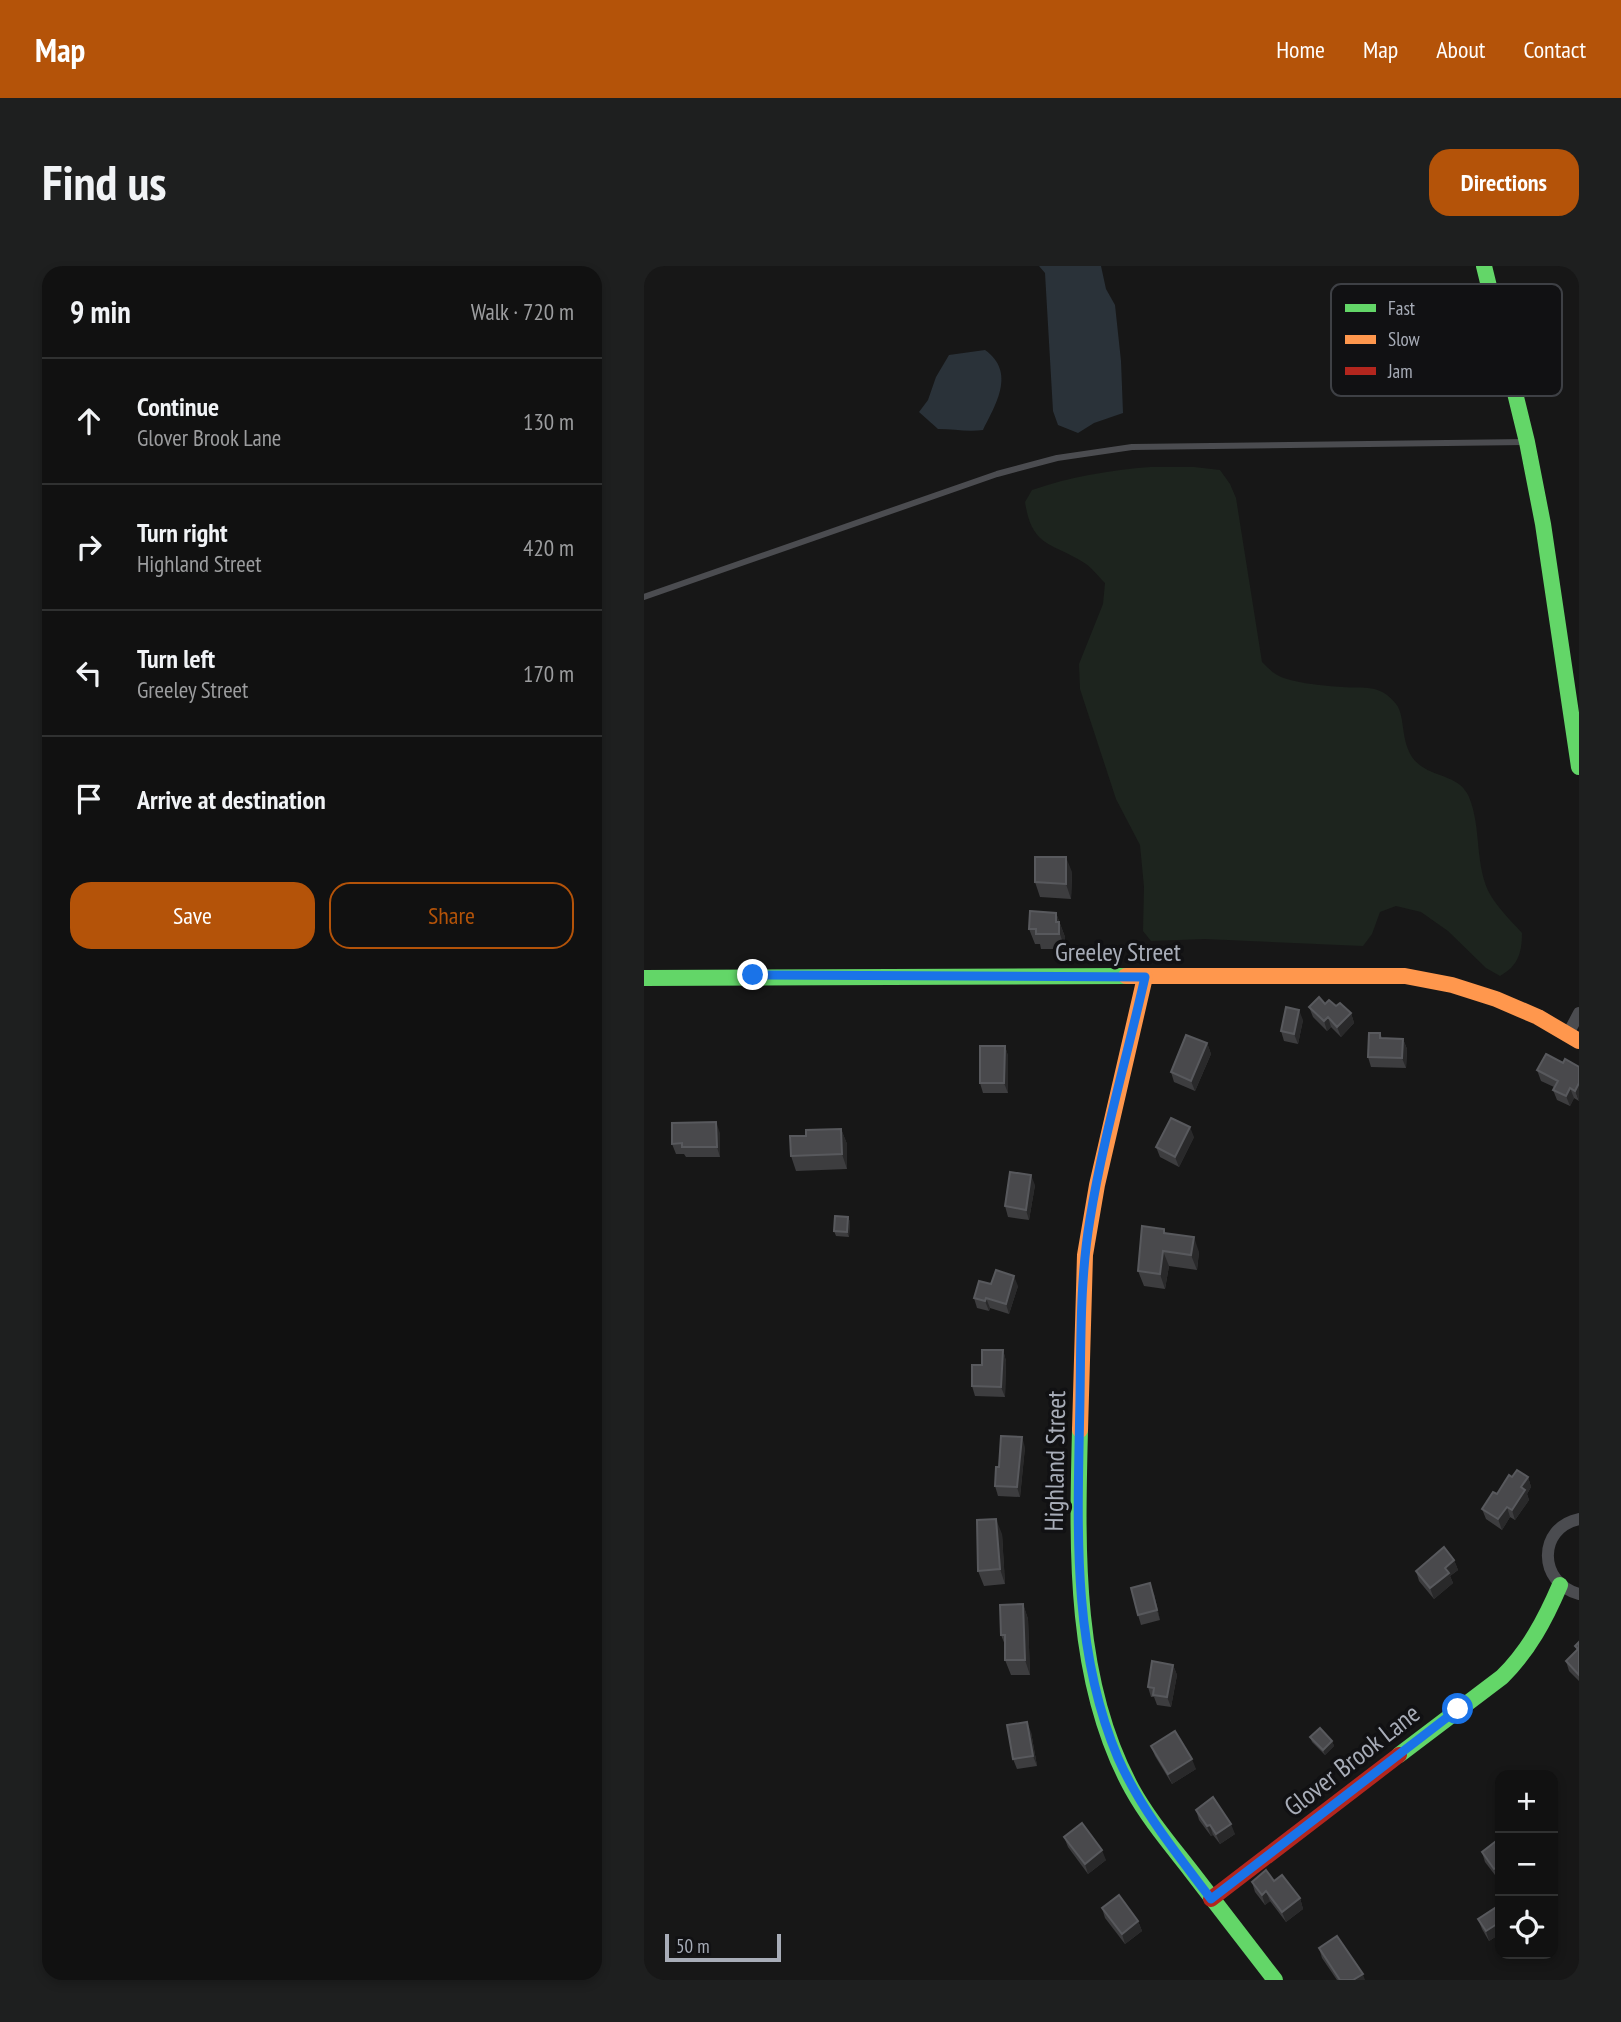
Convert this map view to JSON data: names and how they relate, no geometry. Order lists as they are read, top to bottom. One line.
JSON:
{"streets":{"street":["Greeley Street","Highland Street","Glover Brook Lane"]},"crossings":[["Greeley Street","Highland Street"],["Highland Street","Glover Brook Lane"]],"legend":["Fast","Slow","Jam"],"scale_bar":"50 m","page":{"header":"Map","nav":["Home","Map","About","Contact"],"buttons":["Directions",["Save","Share"]],"title":"Find us","heading":["9 min","Walk · 720 m"],"list":[["Continue","Glover Brook Lane","130 m"],["Turn right","Highland Street","420 m"],["Turn left","Greeley Street","170 m"],"Arrive at destination"],"map_buttons":["+","−"],"scale":"50 m"}}
